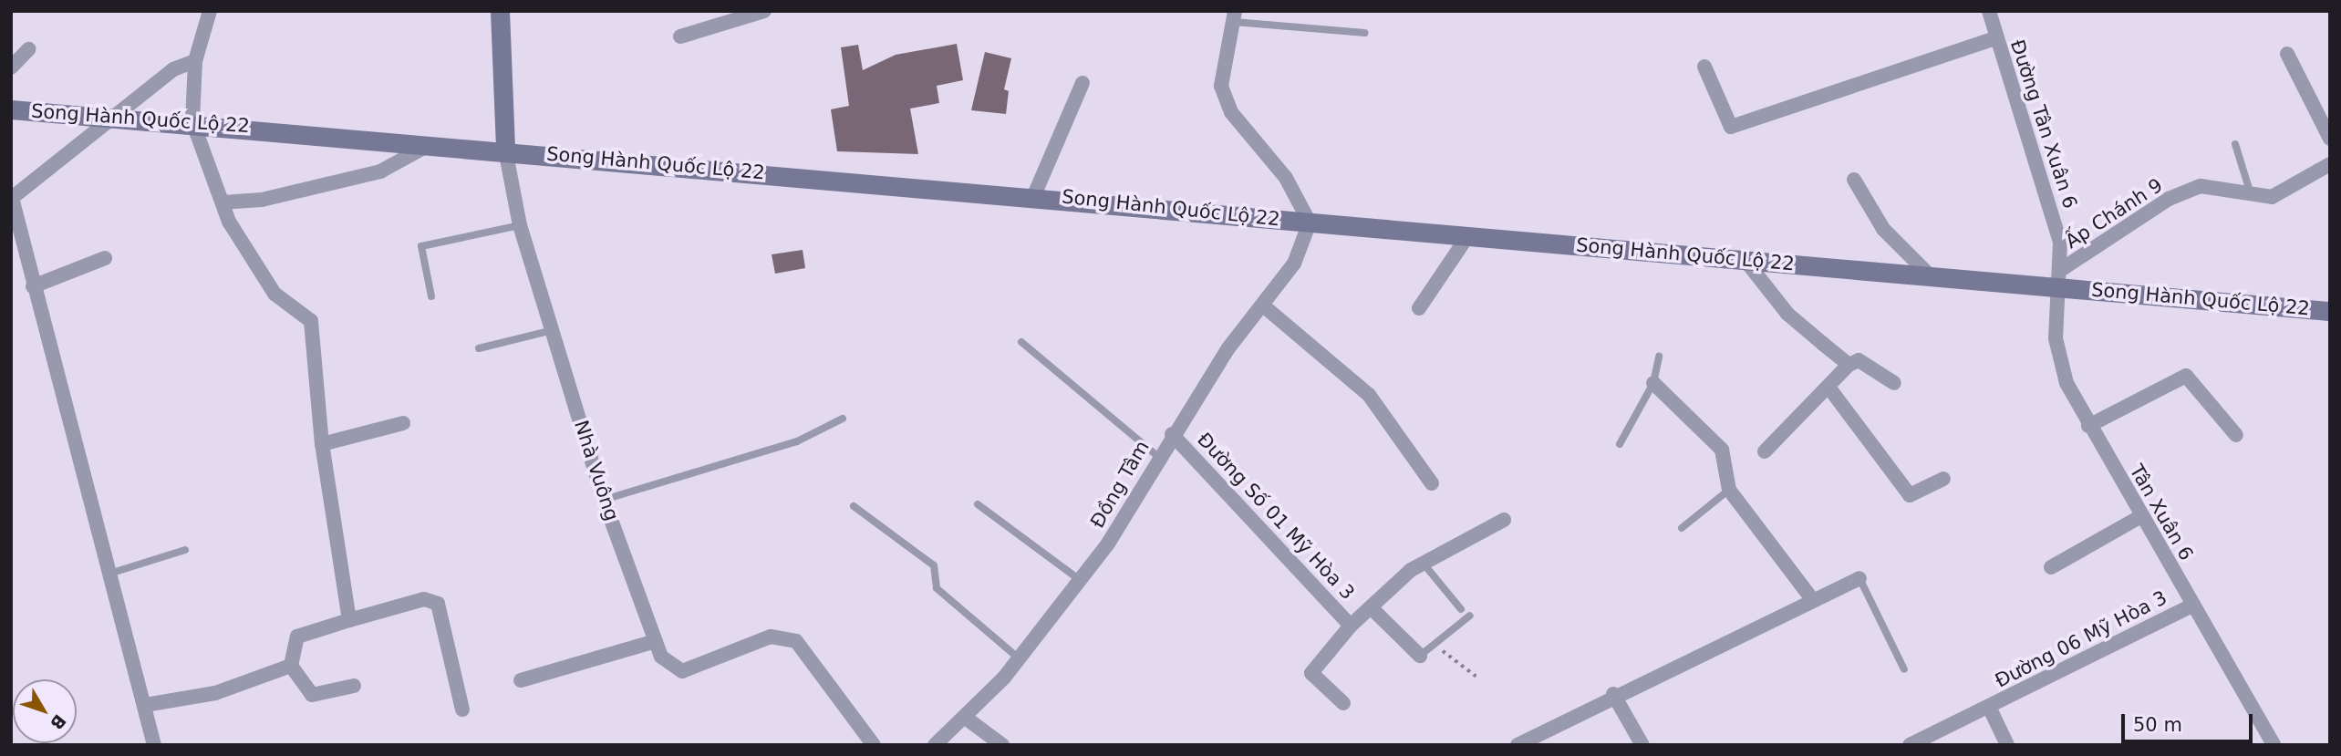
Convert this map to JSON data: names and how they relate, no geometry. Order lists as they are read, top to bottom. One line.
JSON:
{"streets":{"street":["Song Hành Quốc Lộ 22","Đường Tân Xuân 6","Ấp Chánh 9","Nhà Vuông","Đồng Tâm","Tân Xuân 6","Đường Số 01 Mỹ Hòa 3","Đường 06 Mỹ Hòa 3"]},"crossings":[["Song Hành Quốc Lộ 22","Đường Tân Xuân 6"],["Song Hành Quốc Lộ 22","Ấp Chánh 9"],["Song Hành Quốc Lộ 22","Nhà Vuông"],["Song Hành Quốc Lộ 22","Đồng Tâm"],["Song Hành Quốc Lộ 22","Tân Xuân 6"],["Đường Tân Xuân 6","Ấp Chánh 9"],["Đường Tân Xuân 6","Tân Xuân 6"],["Ấp Chánh 9","Tân Xuân 6"],["Đồng Tâm","Đường Số 01 Mỹ Hòa 3"],["Tân Xuân 6","Đường 06 Mỹ Hòa 3"]],"scale_bar":"50 m","north":"bottom right"}
